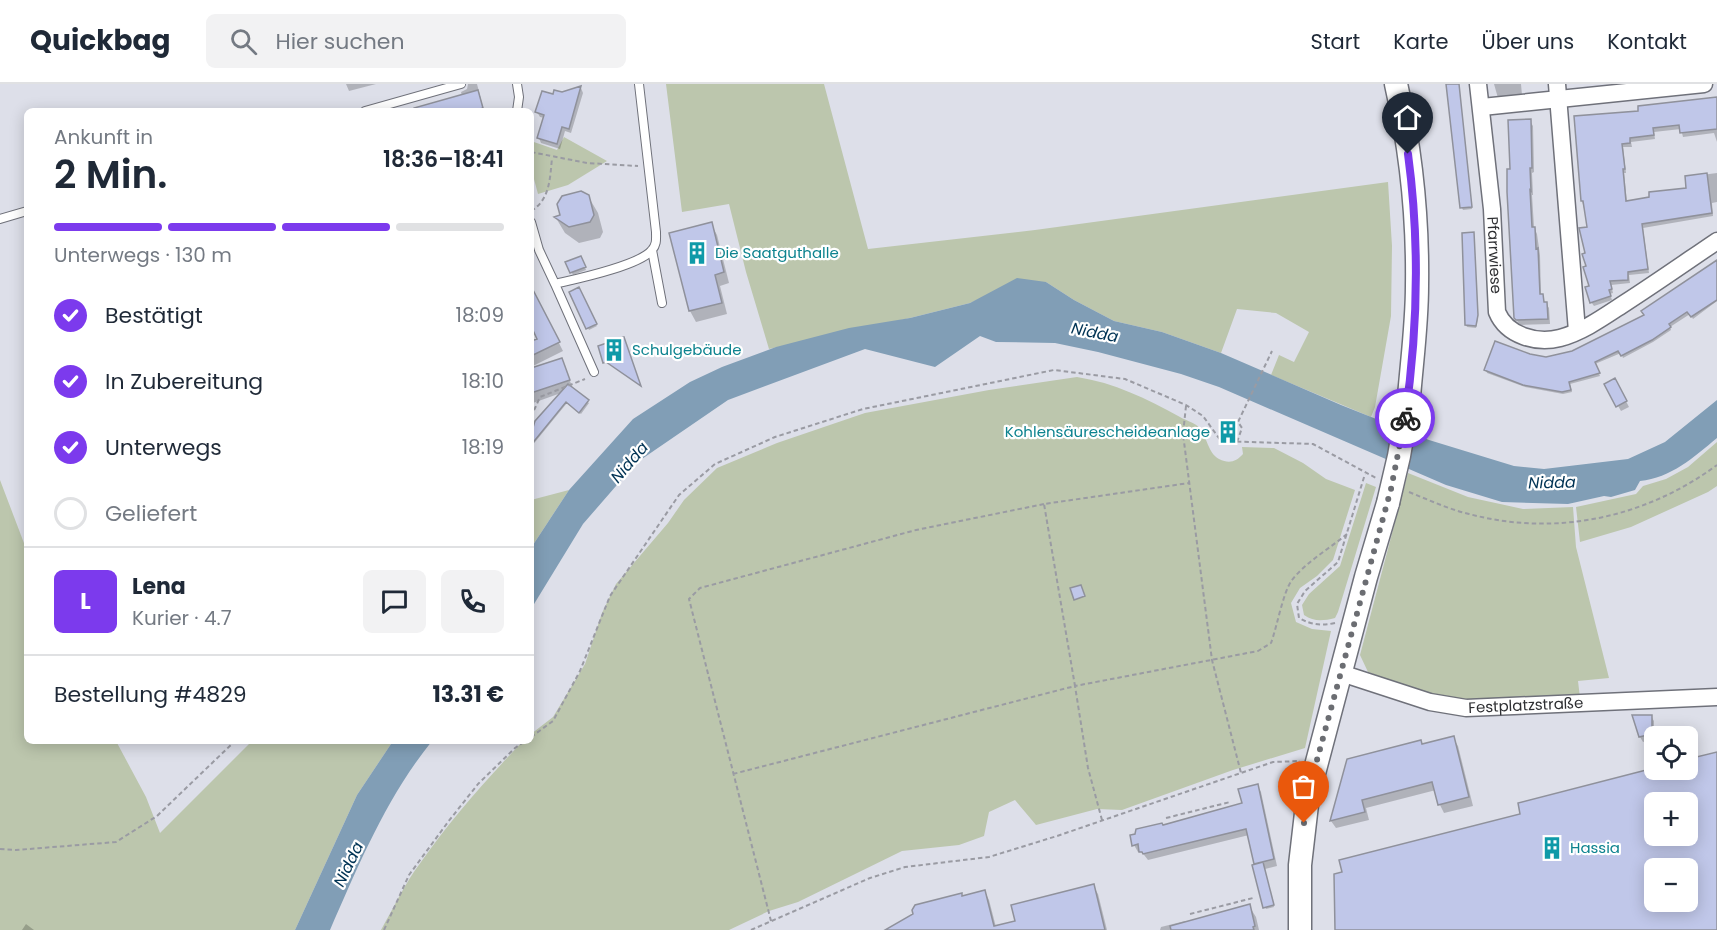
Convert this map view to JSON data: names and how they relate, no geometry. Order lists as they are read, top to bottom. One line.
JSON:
{"streets":{"street":["Pfarrwiese","Festplatzstraße"]},"water":["Nidda"],"places":{"building":["Die Saatguthalle","Schulgebäude","Kohlensäurescheideanlage","Hassia"]},"page":{"header":"Quickbag","search":"Hier suchen","nav":["Start","Karte","Über uns","Kontakt"],"heading":["2 Min.","Ankunft in","18:36–18:41"],"panel":["Lena","Kurier · 4.7","Bestellung #4829","13.31 €"],"bar":"Unterwegs · 130 m","list":[["Bestätigt","18:09"],["In Zubereitung","18:10"],["Unterwegs","18:19"],"Geliefert"],"round":"L","map_buttons":["+","−"]}}
